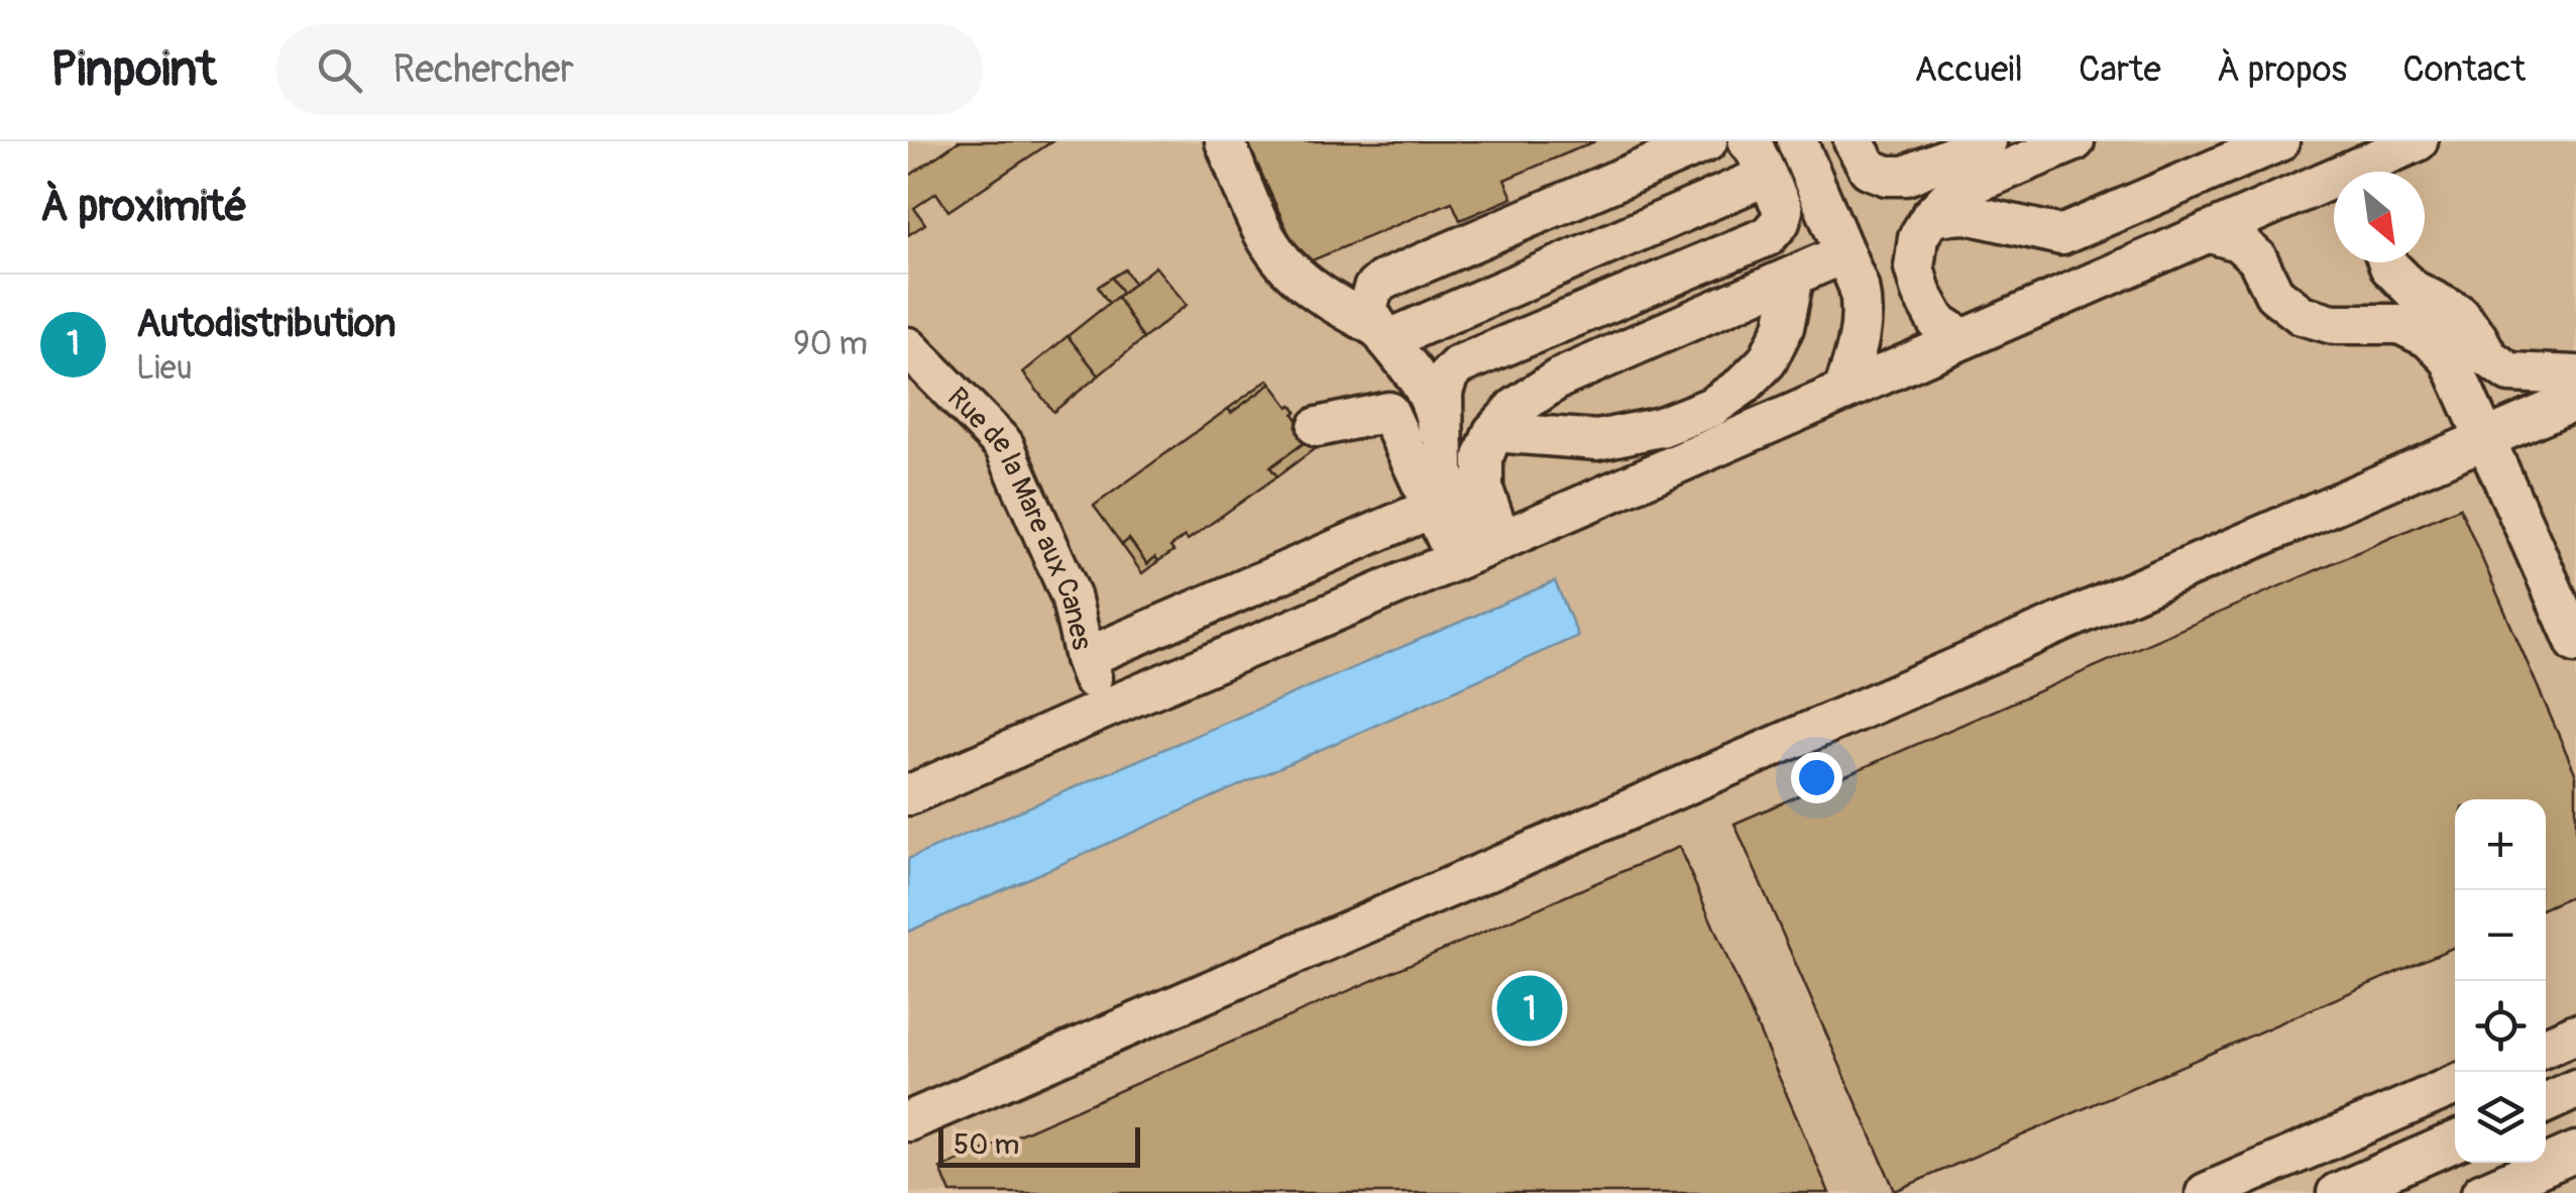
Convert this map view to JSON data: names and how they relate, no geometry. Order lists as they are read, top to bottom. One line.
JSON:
{"streets":{"street":["Rue de la Mare aux Canes"]},"scale_bar":"50 m","north":"bottom right","page":{"header":"Pinpoint","search":"Rechercher","nav":["Accueil","Carte","À propos","Contact"],"heading":"À proximité","list":[{"mark":"1","name":"Autodistribution","note":"Lieu","value":"90 m"}],"map_buttons":["+","−"],"pins":"1","scale":"50 m"}}
